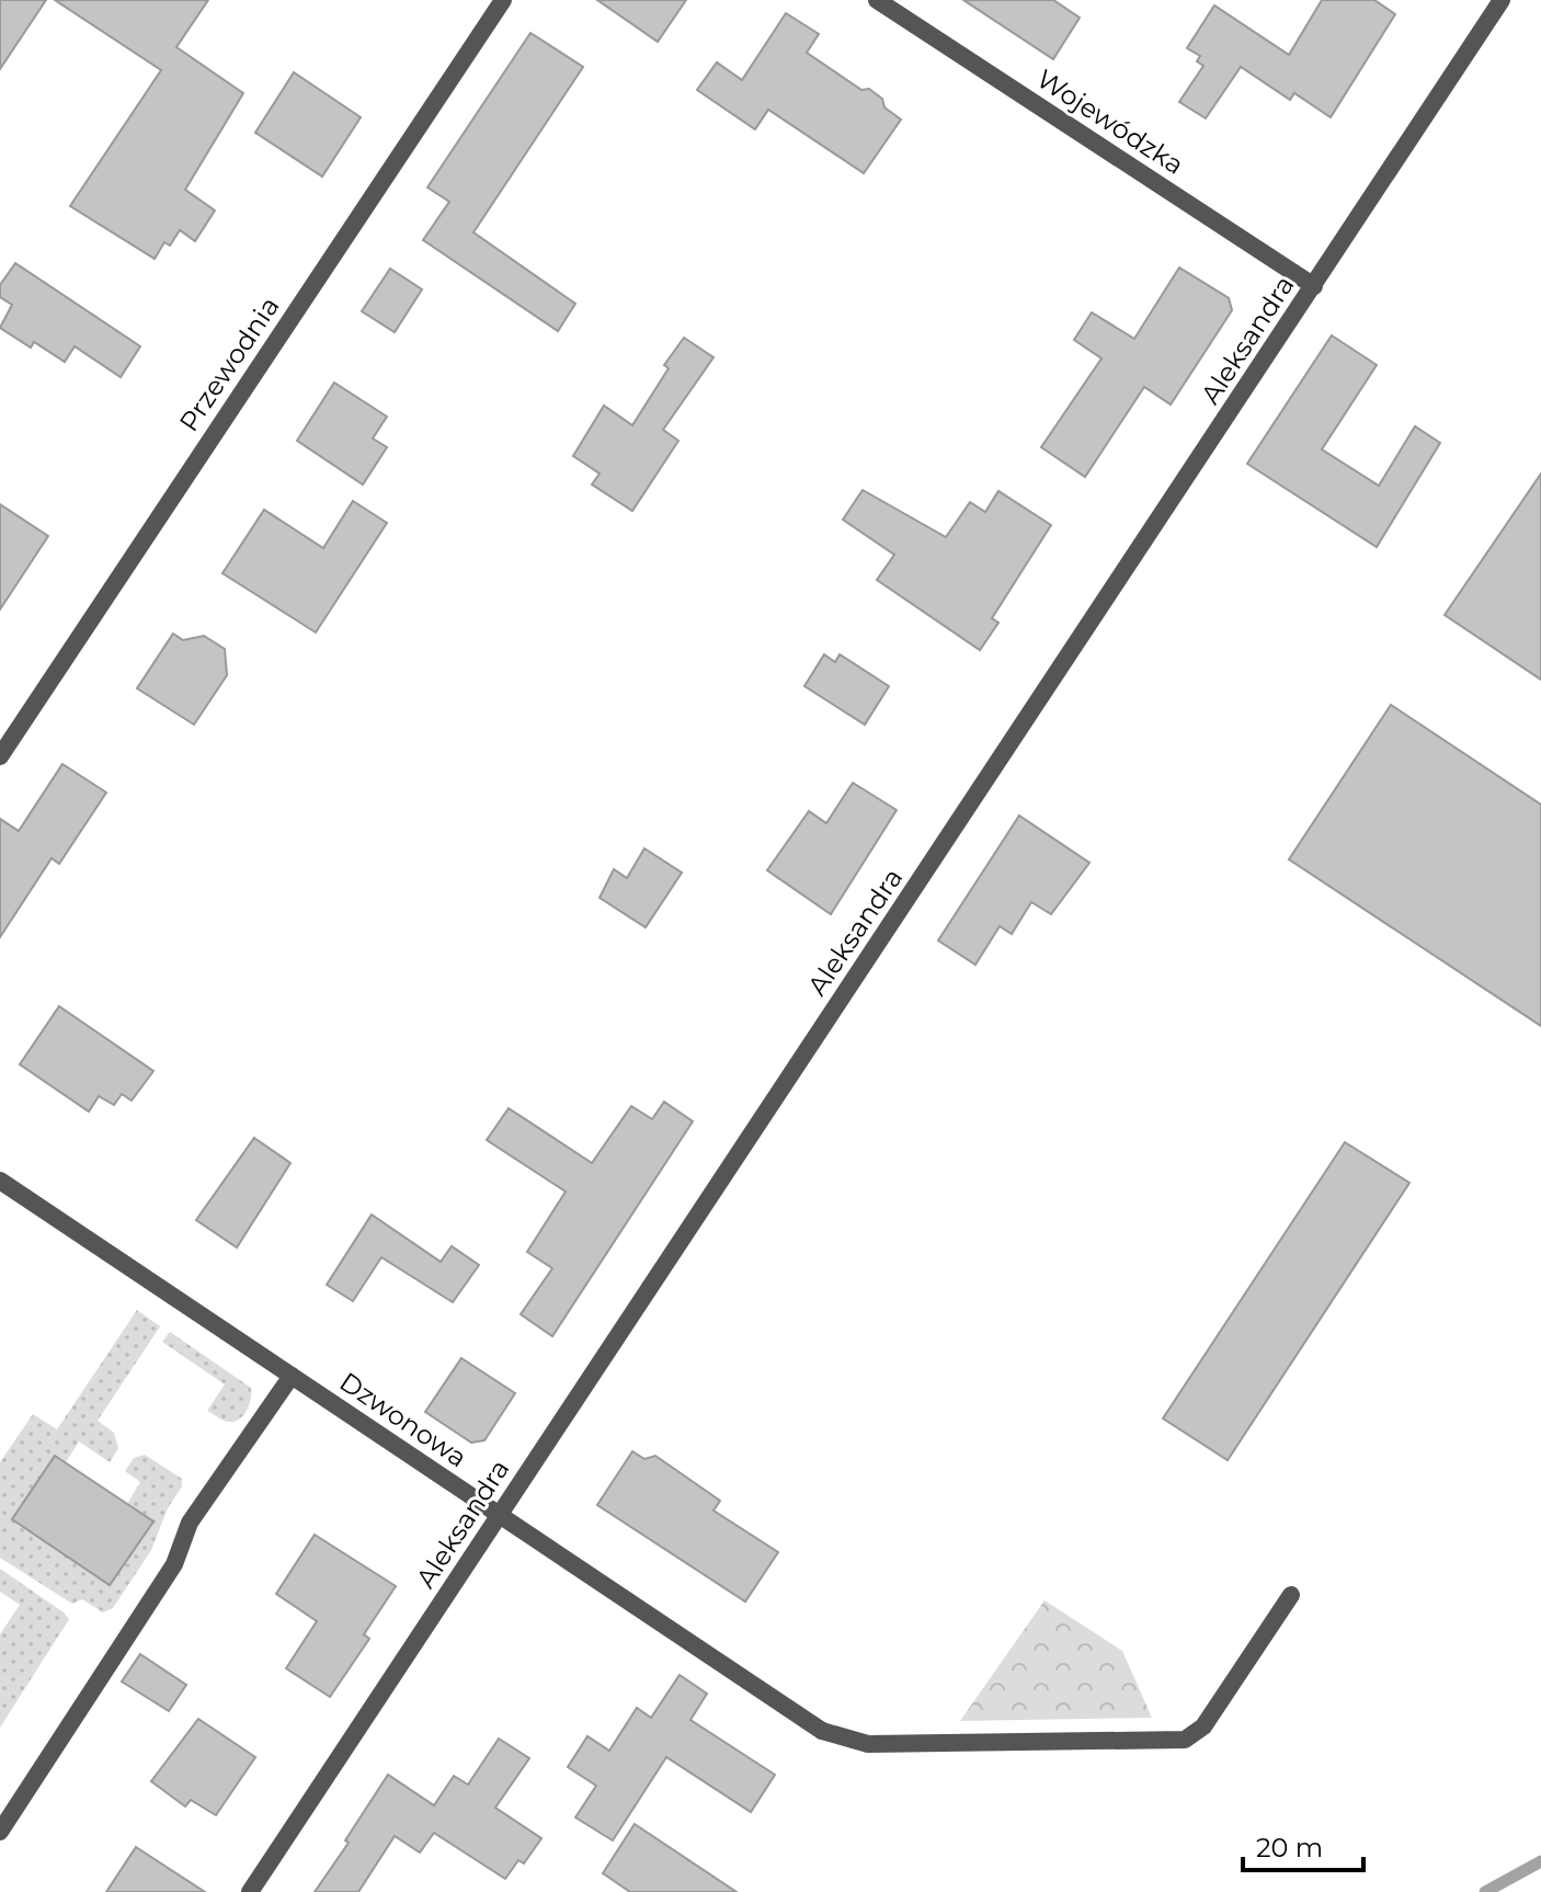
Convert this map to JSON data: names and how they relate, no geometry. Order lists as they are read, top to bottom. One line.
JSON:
{"streets":{"street":["Wojewódzka","Aleksandra","Przewodnia","Dzwonowa"]},"crossings":[["Wojewódzka","Aleksandra"],["Aleksandra","Dzwonowa"]],"scale_bar":"20 m"}
